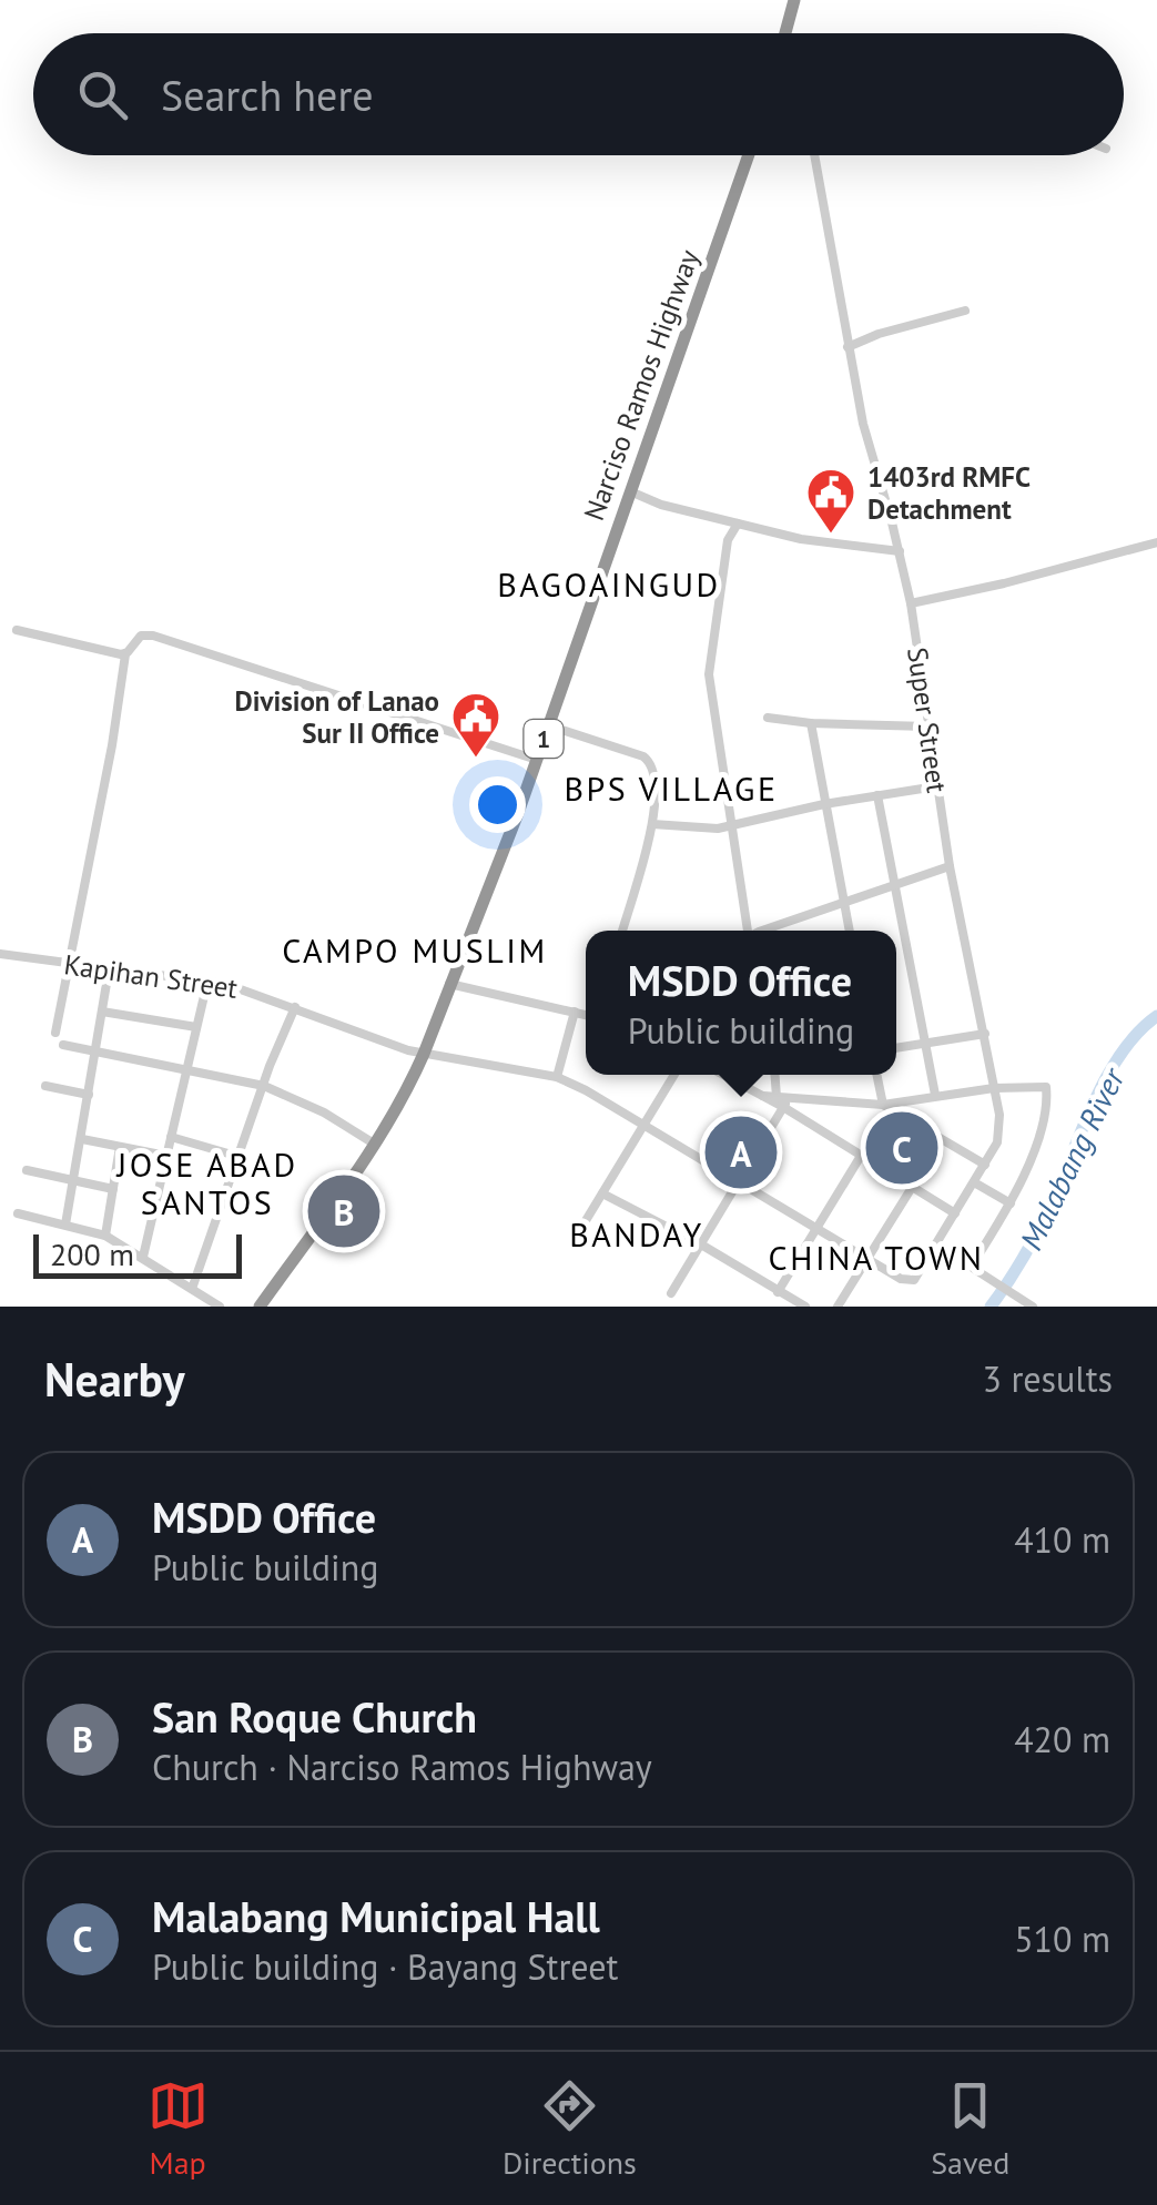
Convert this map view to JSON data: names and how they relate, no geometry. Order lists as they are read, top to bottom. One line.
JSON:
{"streets":{"highway":["Narciso Ramos Highway","1"],"street":["Super Street","Kapihan Street"]},"crossings":[["Narciso Ramos Highway","Kapihan Street"],["Super Street","Kapihan Street"]],"districts":["BAGOAINGUD","BPS VILLAGE","CAMPO MUSLIM","JOSE ABAD SANTOS","BANDAY","CHINA TOWN"],"water":["Malabang River"],"places":{"public building":["1403rd RMFC Detachment","Division of Lanao Sur II Office"]},"scale_bar":"200 m","page":{"search":"Search here","popup":["MSDD Office","Public building"],"pins":["C","A","B"],"scale":"200 m","heading":["Nearby","3 results"],"list":[{"mark":"A","name":"MSDD Office","note":"Public building","value":"410 m"},{"mark":"B","name":"San Roque Church","note":"Church · Narciso Ramos Highway","value":"420 m"},{"mark":"C","name":"Malabang Municipal Hall","note":"Public building · Bayang Street","value":"510 m"}],"nav":["Map","Directions","Saved"]}}
